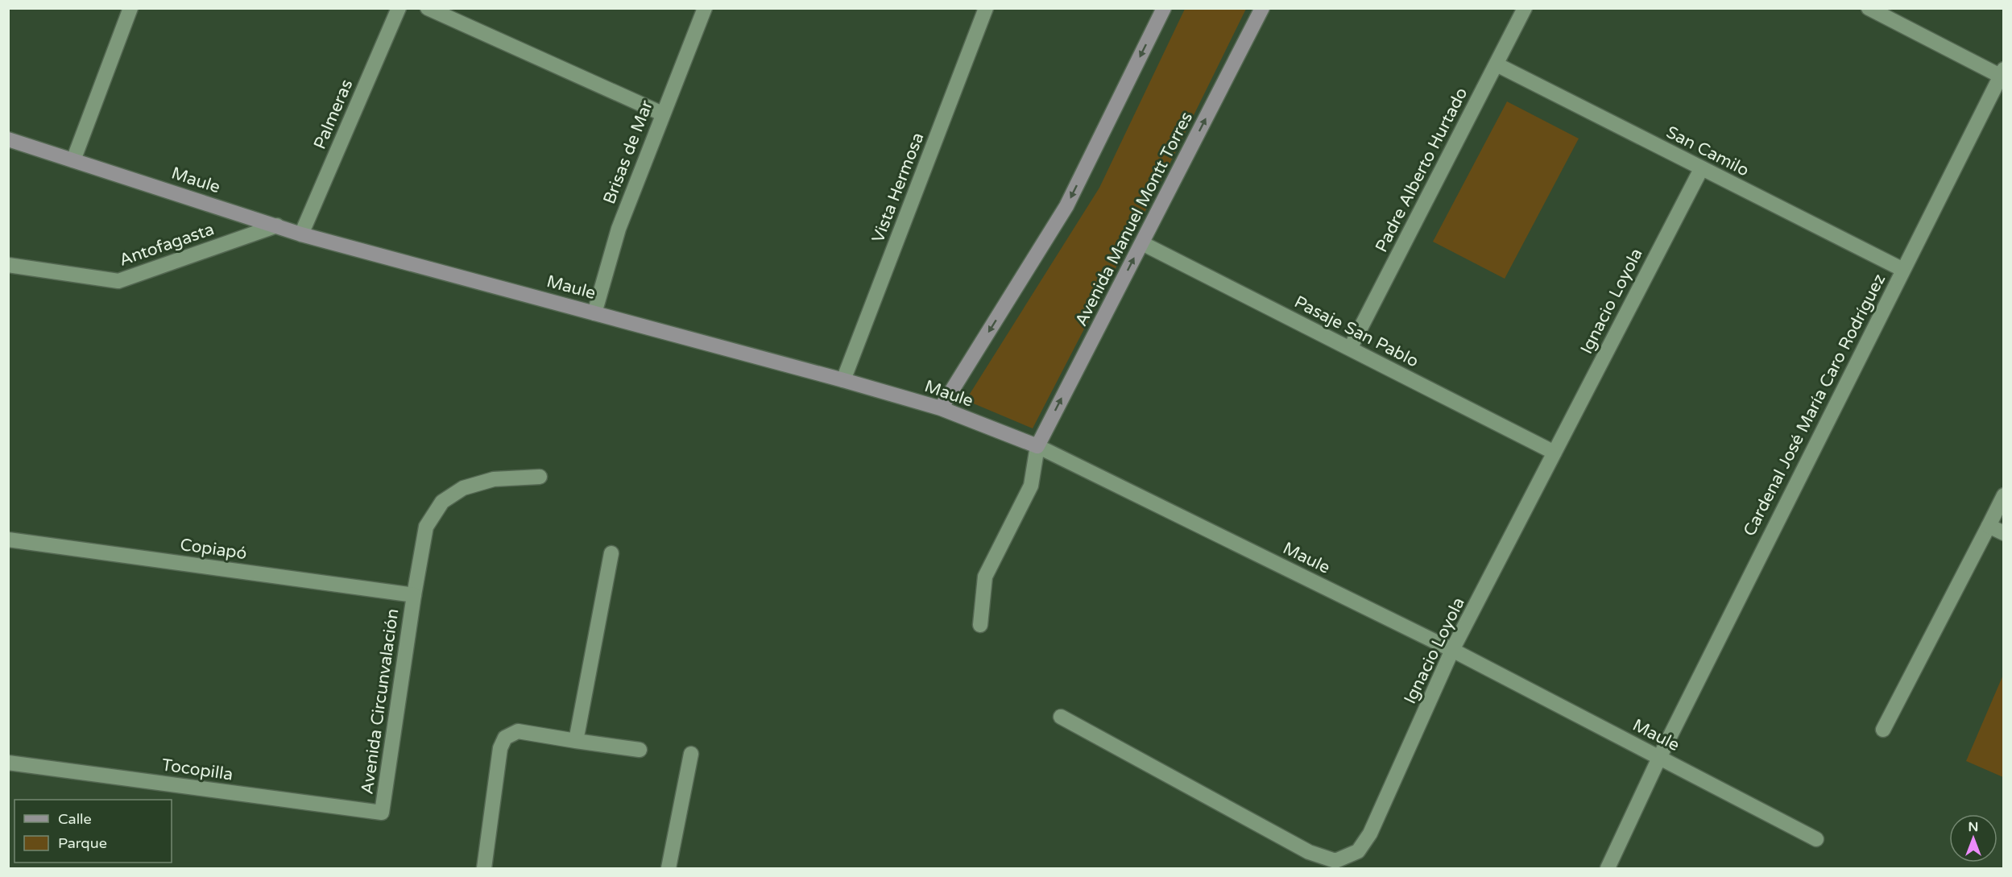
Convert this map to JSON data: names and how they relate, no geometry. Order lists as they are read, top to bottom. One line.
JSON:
{"streets":{"street":["Palmeras","San Camilo","Brisas de Mar","Padre Alberto Hurtado","Maule","Vista Hermosa","Avenida Manuel Montt Torres","Antofagasta","Ignacio Loyola","Pasaje San Pablo","Cardenal José María Caro Rodríguez","Copiapó","Avenida Circunvalación","Tocopilla"]},"crossings":[["Palmeras","Maule"],["San Camilo","Padre Alberto Hurtado"],["San Camilo","Ignacio Loyola"],["San Camilo","Cardenal José María Caro Rodríguez"],["Brisas de Mar","Maule"],["Padre Alberto Hurtado","Pasaje San Pablo"],["Maule","Vista Hermosa"],["Maule","Avenida Manuel Montt Torres"],["Maule","Antofagasta"],["Maule","Ignacio Loyola"],["Maule","Cardenal José María Caro Rodríguez"],["Avenida Manuel Montt Torres","Pasaje San Pablo"],["Ignacio Loyola","Pasaje San Pablo"],["Copiapó","Avenida Circunvalación"],["Avenida Circunvalación","Tocopilla"]],"legend":["Calle","Parque"],"north":"top"}
